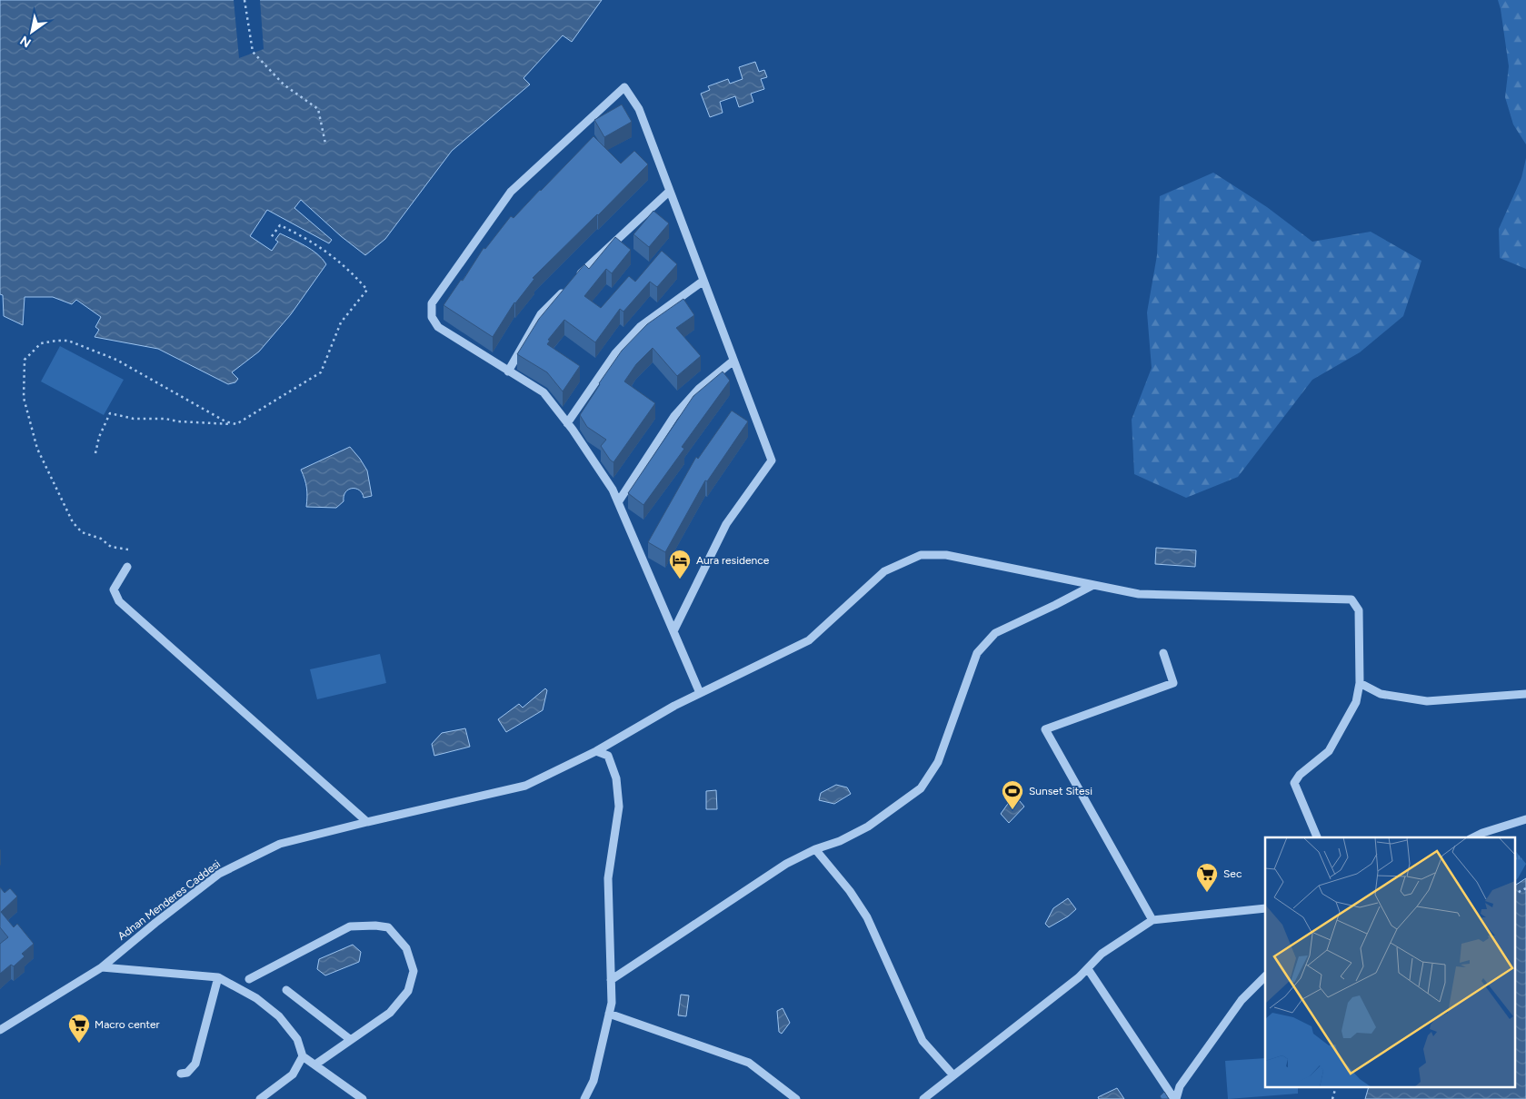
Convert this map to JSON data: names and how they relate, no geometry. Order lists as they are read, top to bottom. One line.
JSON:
{"streets":{"street":["Adnan Menderes Caddesi"]},"places":{"hotel":["Aura residence"],"sports":["Sunset Sitesi"],"supermarket":["Sec","Macro center"]},"north":"bottom left"}
